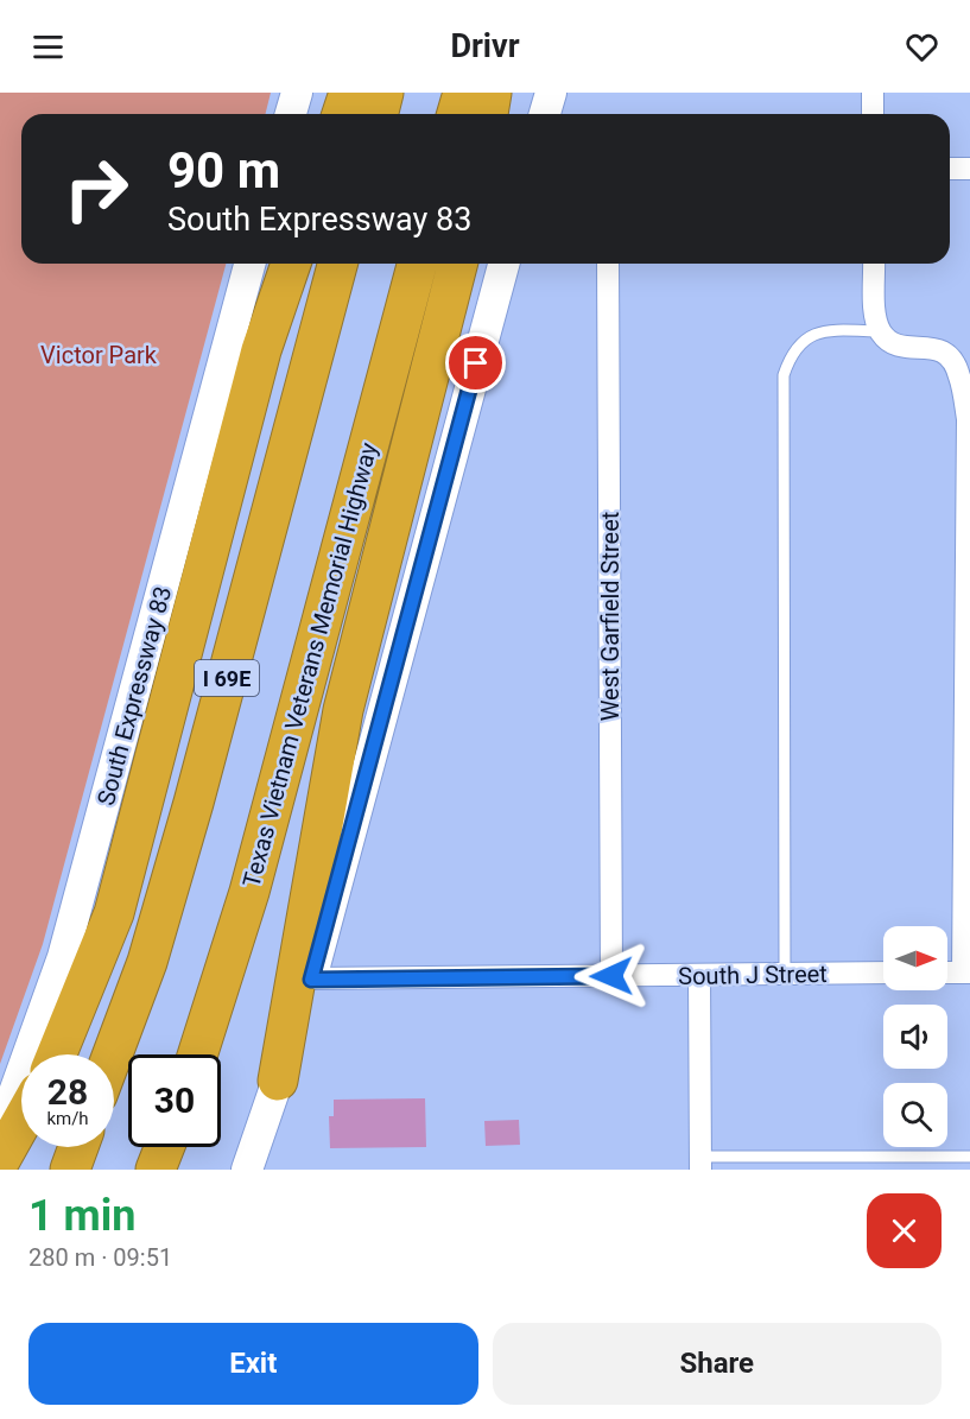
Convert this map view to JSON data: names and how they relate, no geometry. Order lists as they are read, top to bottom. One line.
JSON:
{"streets":{"highway":["Texas Vietnam Veterans Memorial Highway","I 69E"],"main road":["South Expressway 83"],"street":["West Garfield Street","South J Street"]},"crossings":[["West Garfield Street","South J Street"]],"parks":["Victor Park"],"north":"right","page":{"header":"Drivr","turn":["90 m","South Expressway 83"],"speed":"28 km/h","limit":"30","heading":["1 min","280 m · 09:51"],"buttons":["Exit","Share"]}}
